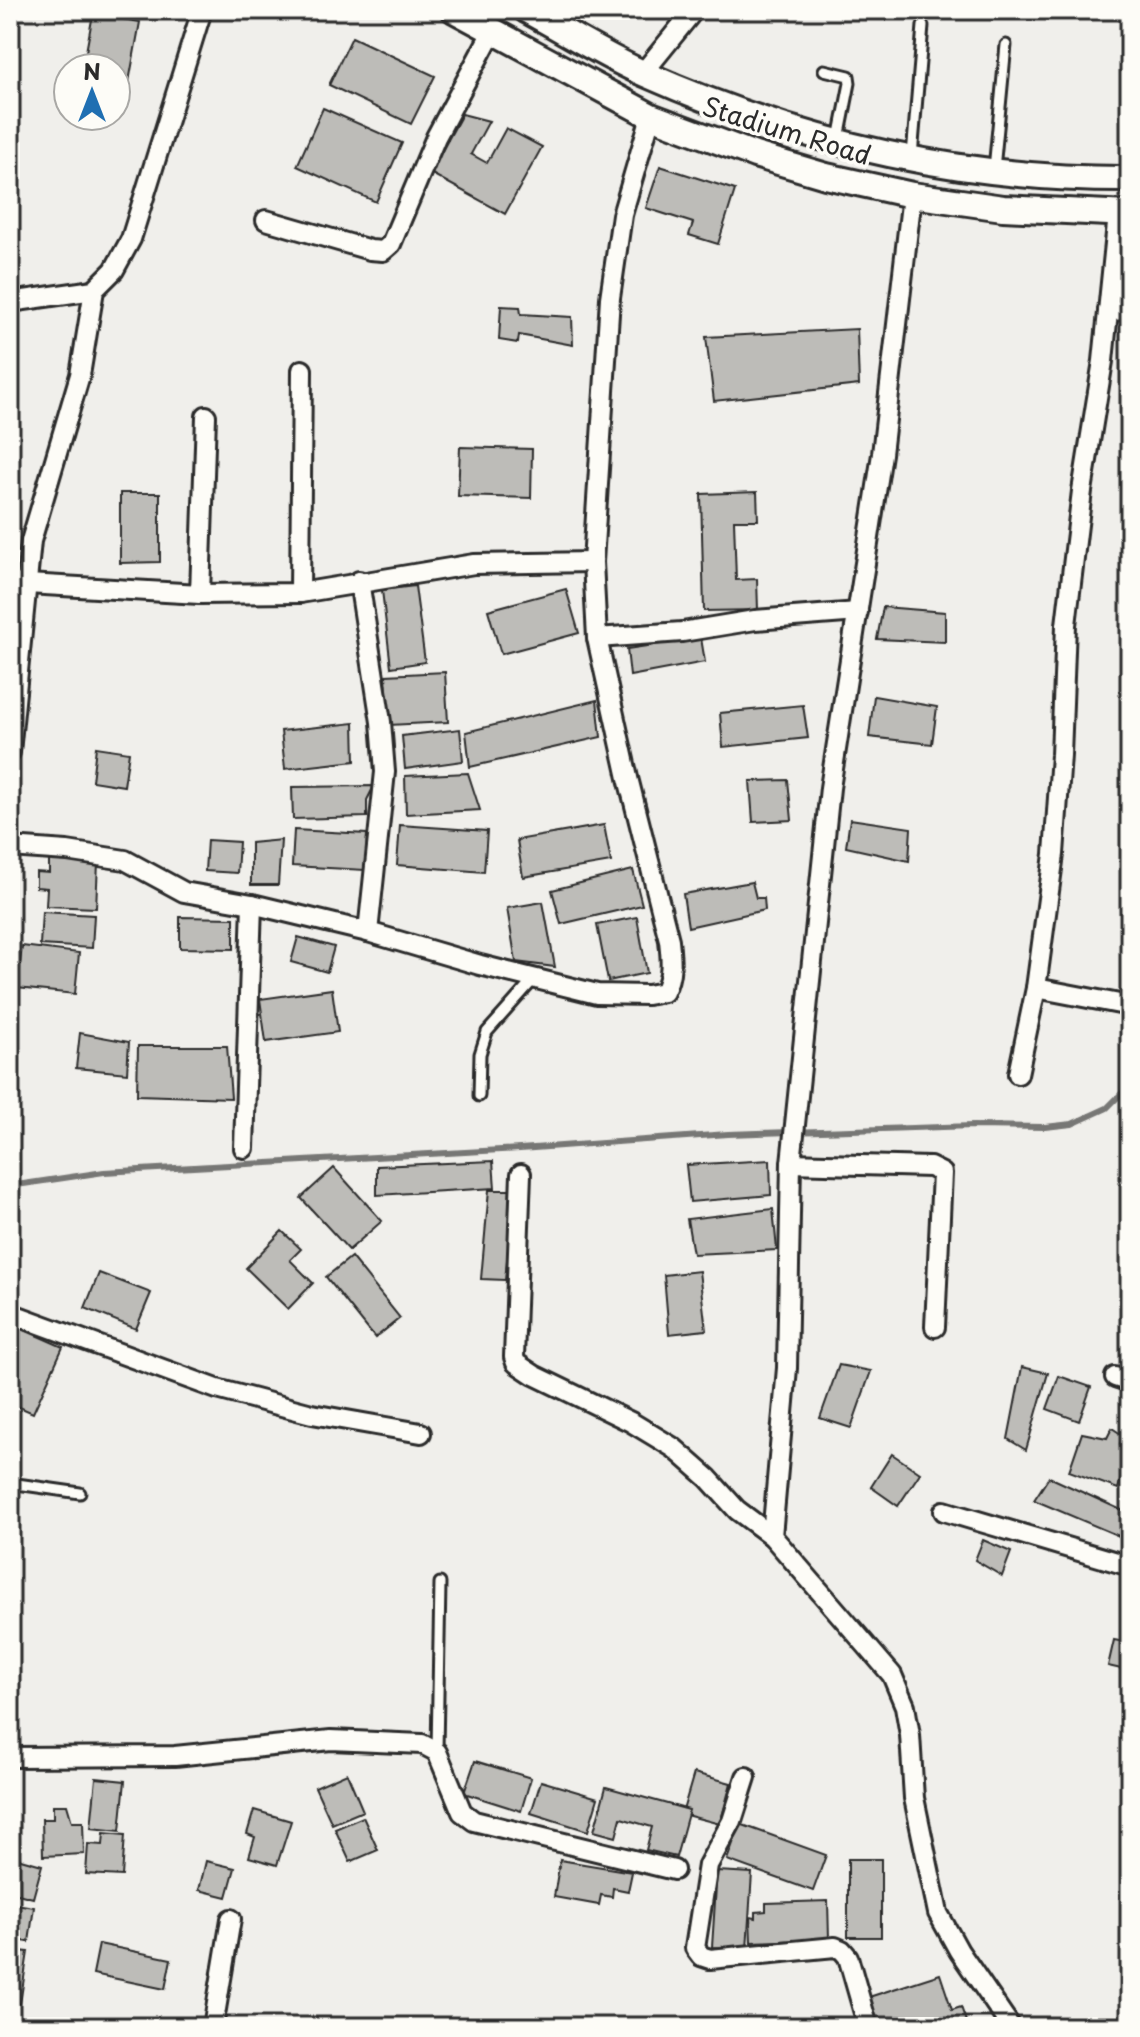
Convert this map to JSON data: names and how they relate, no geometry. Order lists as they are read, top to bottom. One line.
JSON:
{"streets":{"main road":["Stadium Road"]},"north":"top"}
